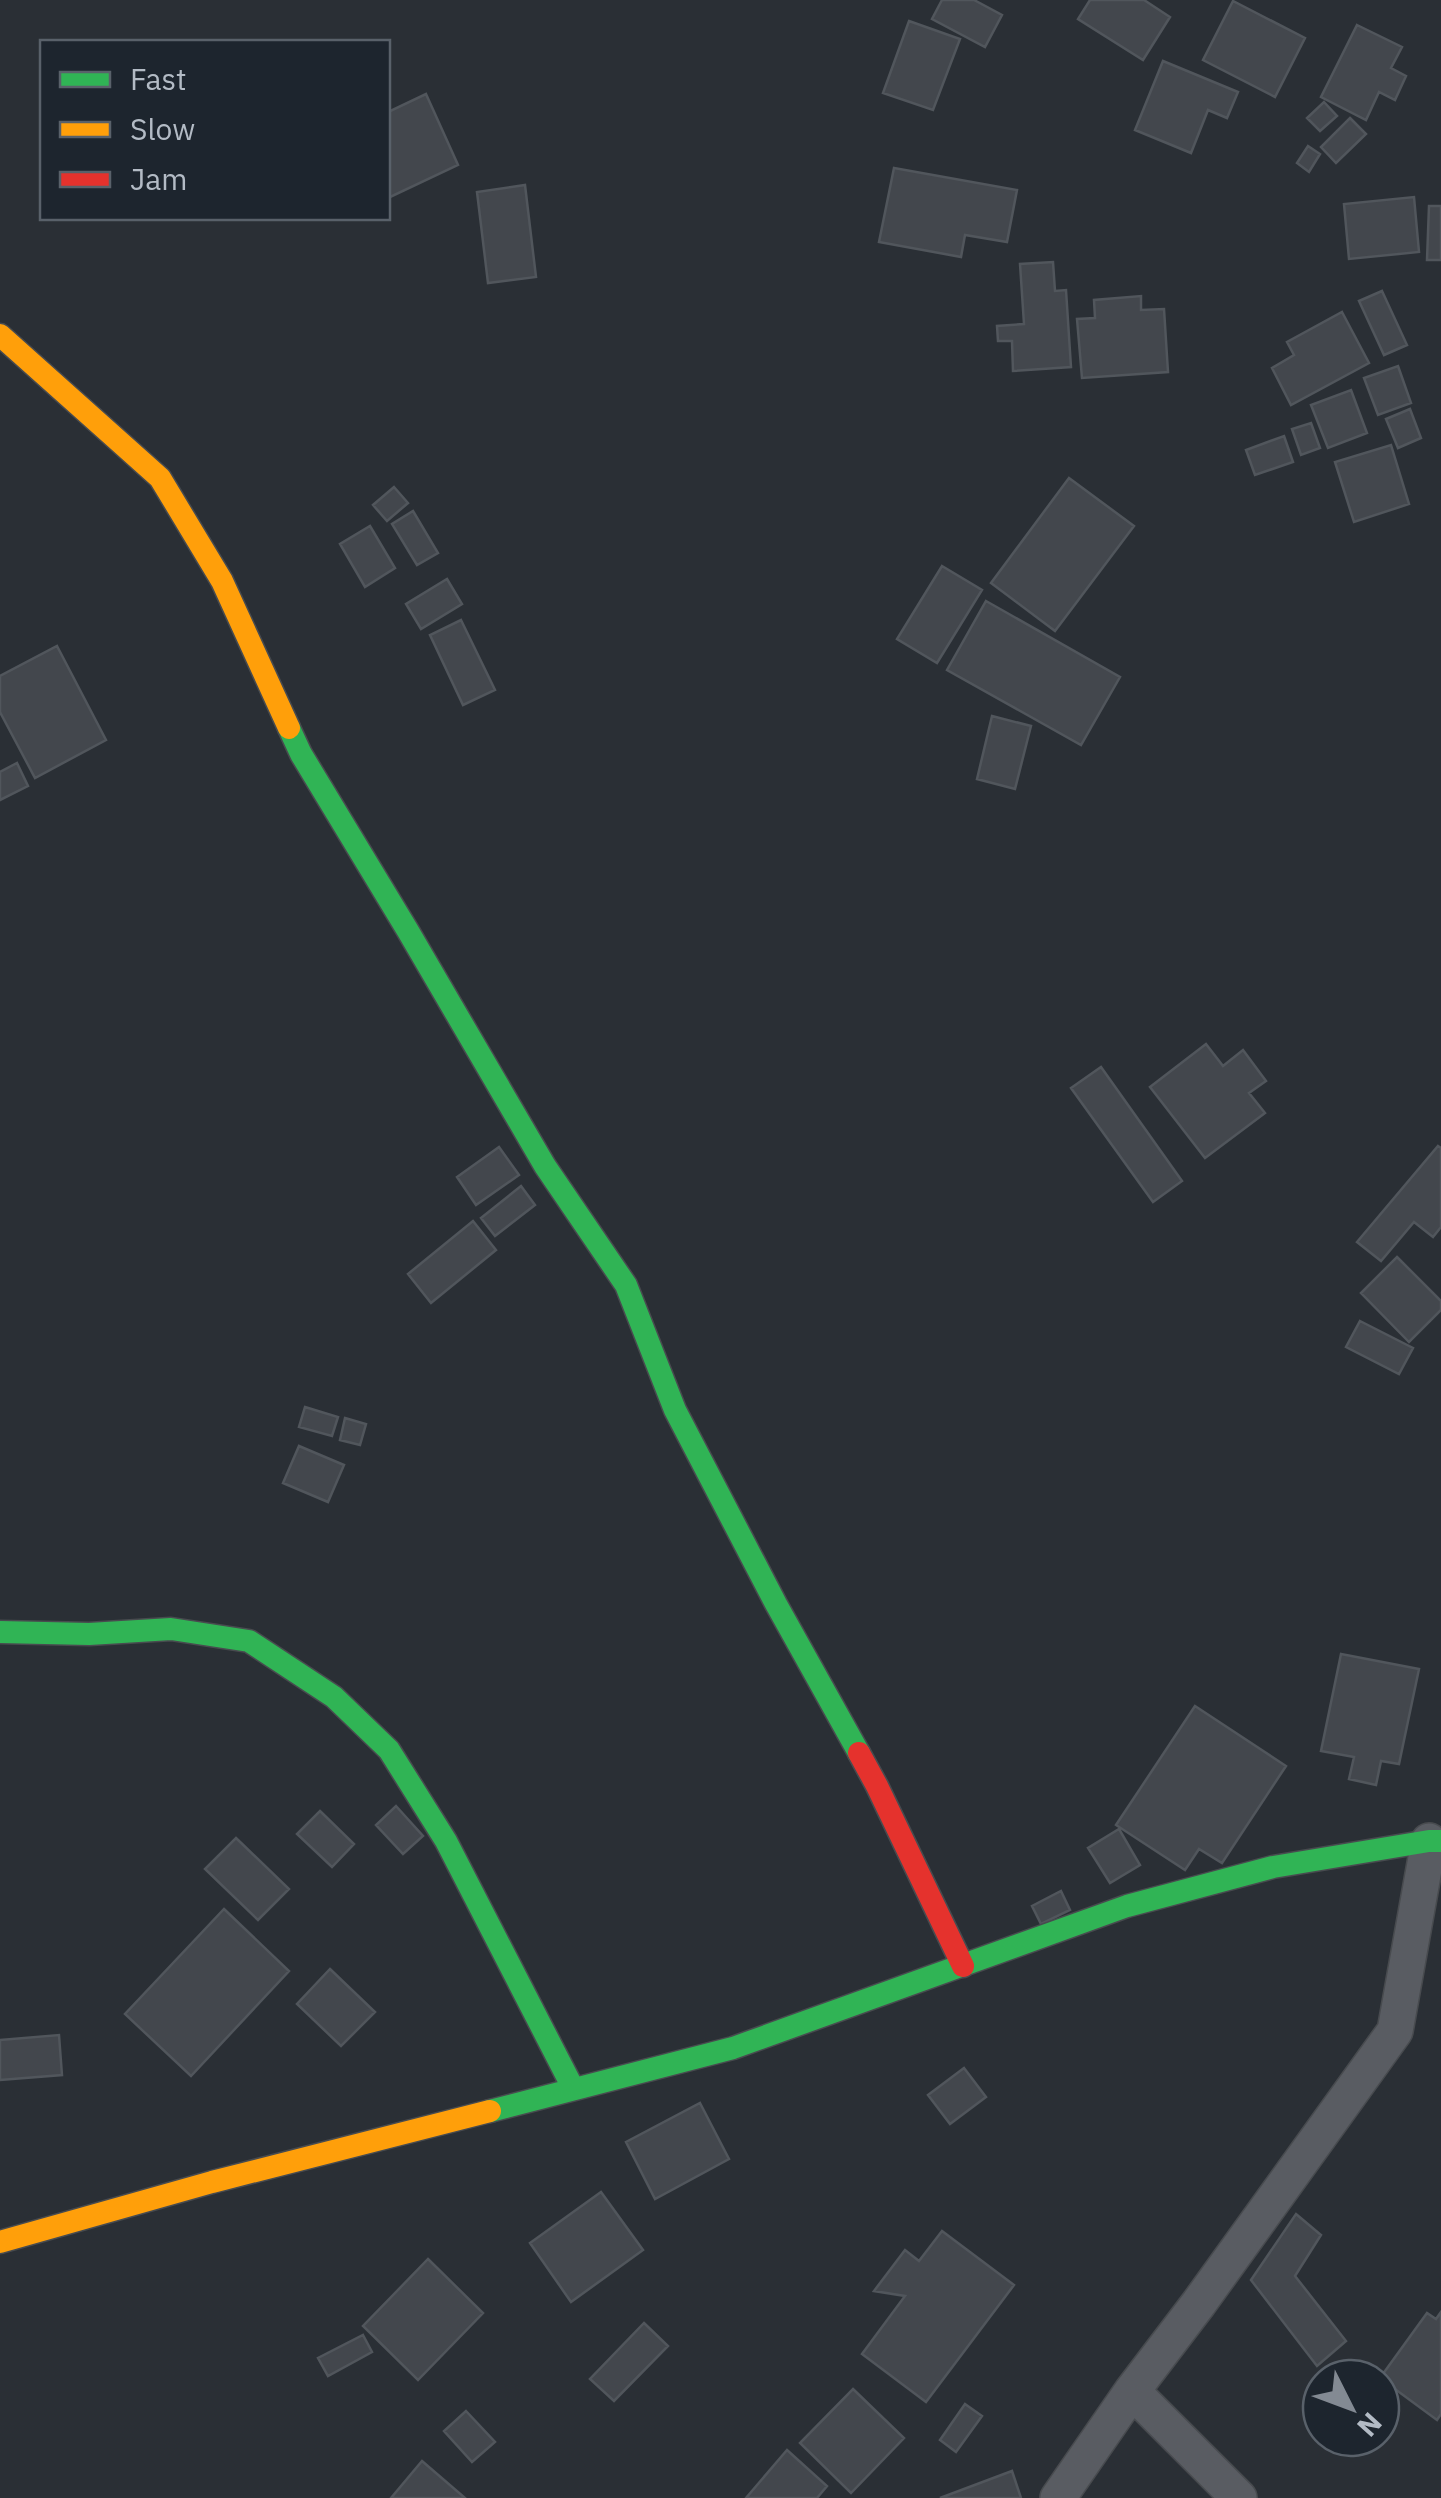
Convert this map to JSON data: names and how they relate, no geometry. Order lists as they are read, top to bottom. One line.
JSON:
{"legend":["Fast","Slow","Jam"],"north":"bottom right"}
